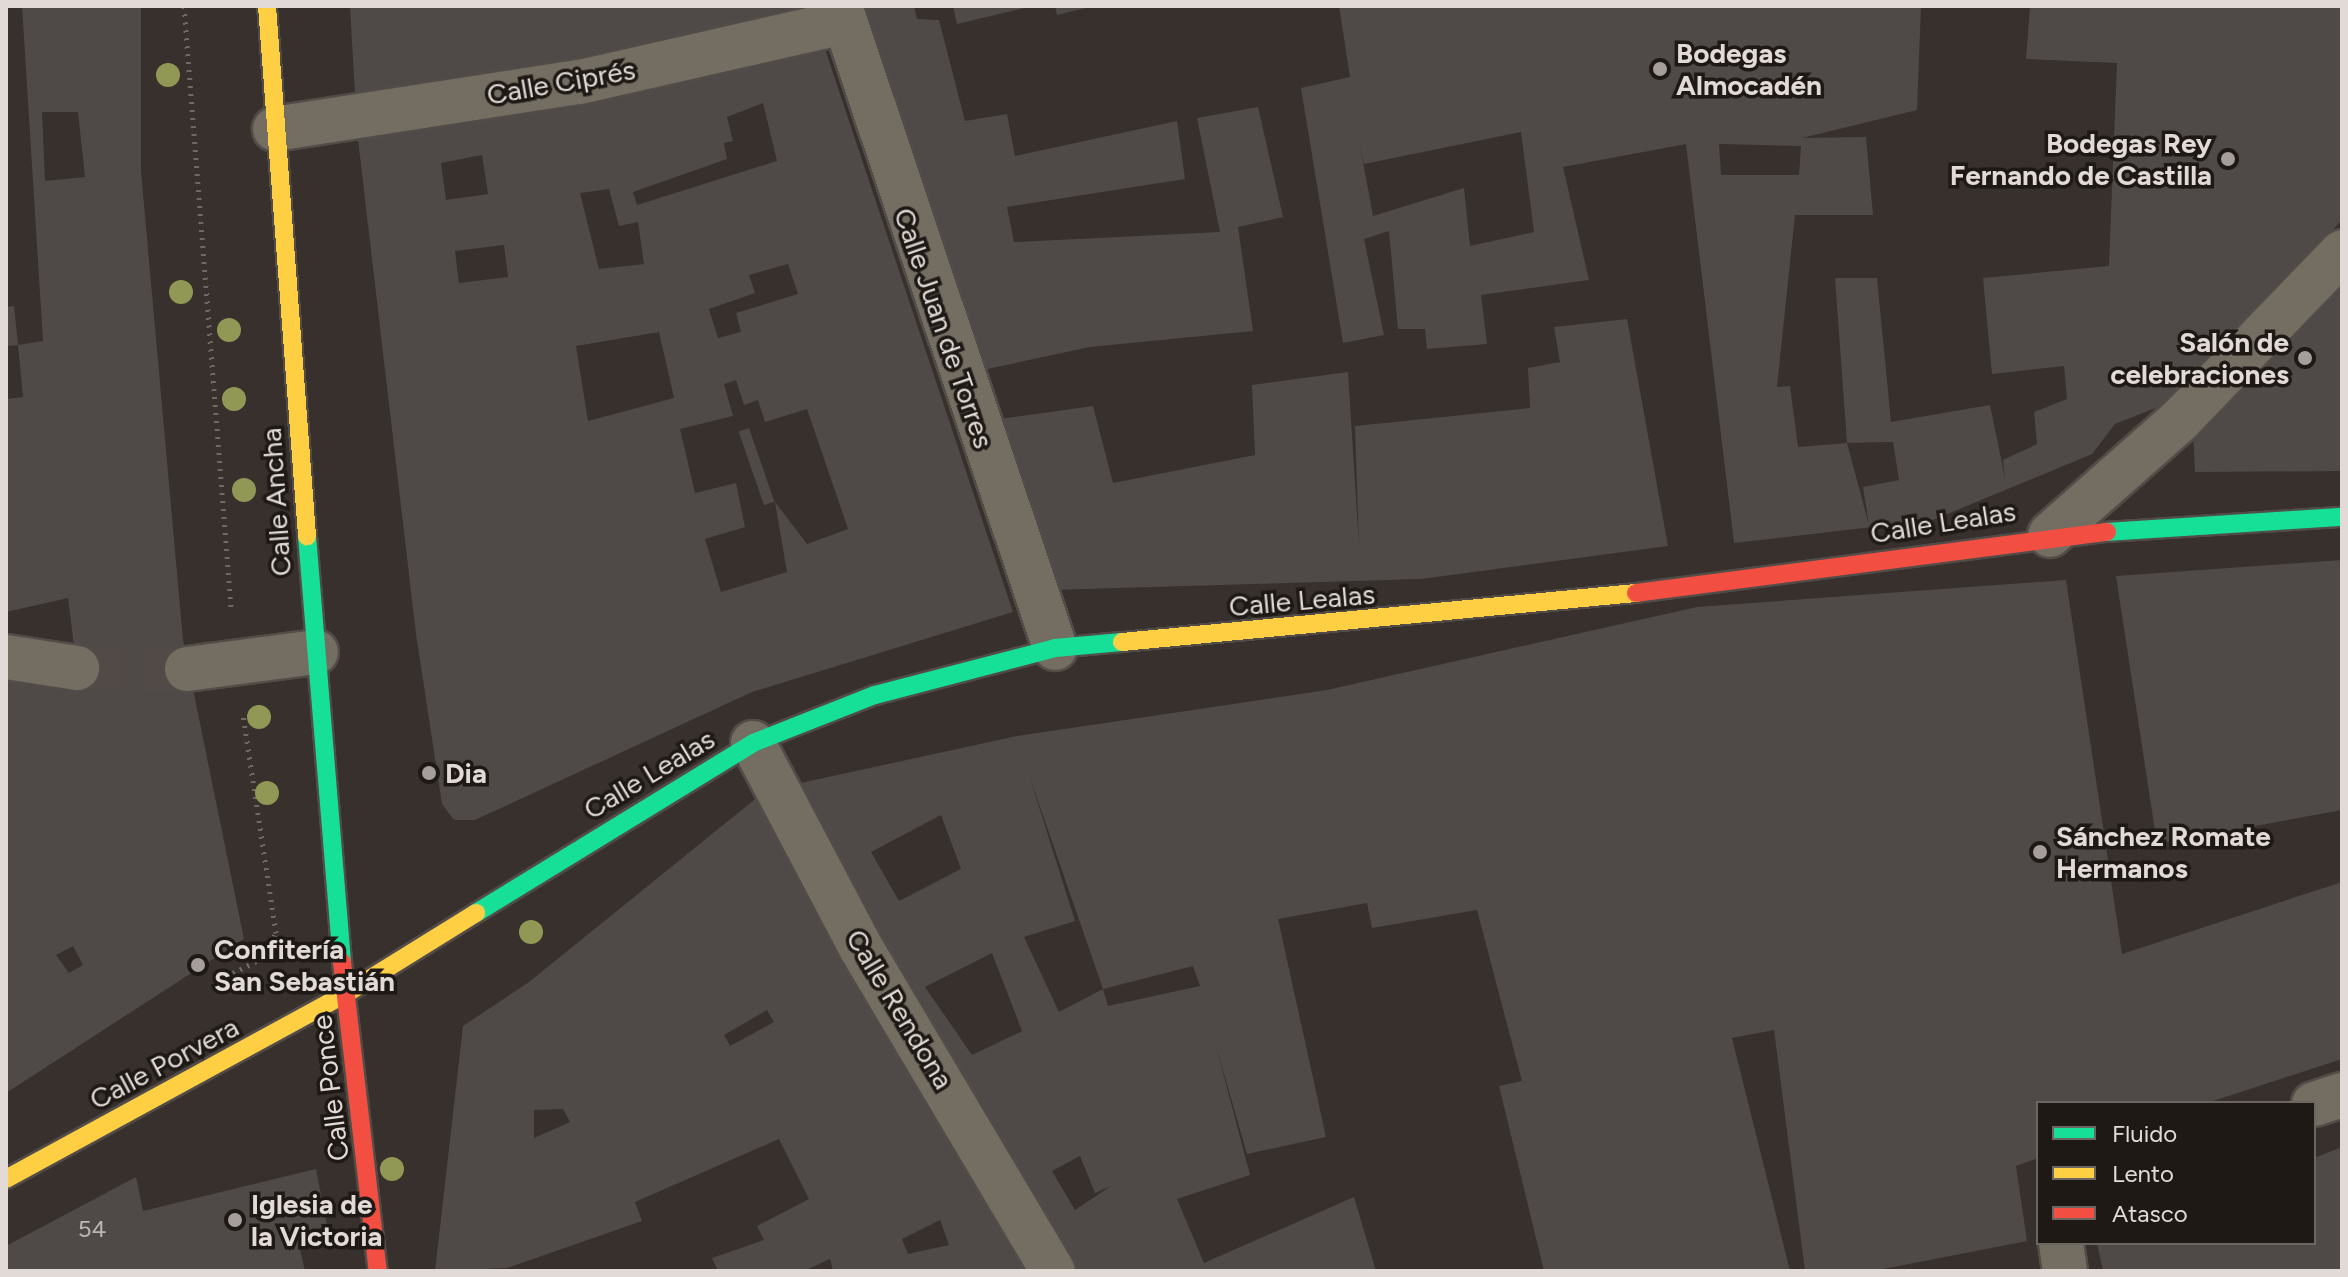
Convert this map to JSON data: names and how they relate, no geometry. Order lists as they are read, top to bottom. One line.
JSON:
{"streets":{"street":["Calle Ciprés","Calle Juan de Torres","Calle Ancha","Calle Lealas","Calle Rendona","Calle Porvera","Calle Ponce"]},"crossings":[["Calle Ciprés","Calle Juan de Torres"],["Calle Ciprés","Calle Ancha"],["Calle Juan de Torres","Calle Lealas"],["Calle Ancha","Calle Lealas"],["Calle Ancha","Calle Porvera"],["Calle Ancha","Calle Ponce"],["Calle Lealas","Calle Rendona"],["Calle Lealas","Calle Porvera"],["Calle Lealas","Calle Ponce"],["Calle Porvera","Calle Ponce"]],"places":["Bodegas Almocadén","Bodegas Rey Fernando de Castilla","Salón de celebraciones","Dia","Sánchez Romate Hermanos","Confitería San Sebastián","Iglesia de la Victoria"],"house_numbers":["54"],"legend":["Fluido","Lento","Atasco"]}
